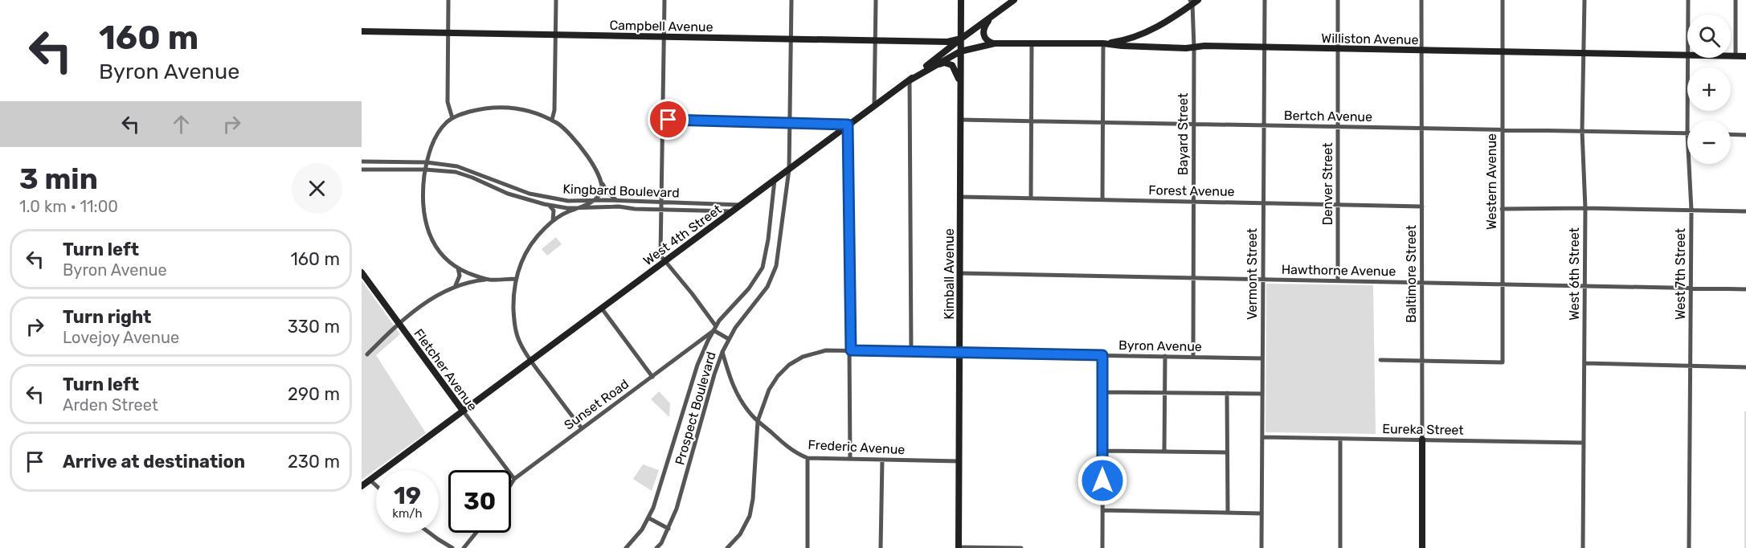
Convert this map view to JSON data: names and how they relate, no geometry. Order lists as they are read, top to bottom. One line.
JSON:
{"streets":{"main road":["Campbell Avenue","Williston Avenue","West 4th Street","Kimball Avenue","Baltimore Street","Fletcher Avenue"],"street":["Bertch Avenue","Bayard Street","Western Avenue","Denver Street","Kingbard Boulevard","Forest Avenue","Hawthorne Avenue","Vermont Street","West 6th Street","West 7th Street","Byron Avenue","Sunset Road","Prospect Boulevard","Eureka Street","Frederic Avenue"]},"crossings":[["Campbell Avenue","West 4th Street"],["Campbell Avenue","Kimball Avenue"],["Campbell Avenue","Prospect Boulevard"],["Williston Avenue","Bayard Street"],["Williston Avenue","Western Avenue"],["Williston Avenue","Denver Street"],["Williston Avenue","West 4th Street"],["Williston Avenue","Kimball Avenue"],["Williston Avenue","Vermont Street"],["Williston Avenue","Baltimore Street"],["Williston Avenue","West 6th Street"],["Bertch Avenue","Bayard Street"],["Bertch Avenue","Western Avenue"],["Bertch Avenue","Denver Street"],["Bertch Avenue","Kimball Avenue"],["Bertch Avenue","Vermont Street"],["Bertch Avenue","Baltimore Street"],["Bertch Avenue","West 6th Street"],["Bayard Street","Forest Avenue"],["Bayard Street","Hawthorne Avenue"],["Bayard Street","Byron Avenue"],["Western Avenue","Hawthorne Avenue"],["Western Avenue","Baltimore Street"],["Denver Street","Forest Avenue"],["Denver Street","Hawthorne Avenue"],["Kingbard Boulevard","West 4th Street"],["Forest Avenue","Kimball Avenue"],["Forest Avenue","Vermont Street"],["Forest Avenue","Baltimore Street"],["West 4th Street","Kimball Avenue"],["West 4th Street","Fletcher Avenue"],["West 4th Street","Prospect Boulevard"],["Hawthorne Avenue","Kimball Avenue"],["Hawthorne Avenue","Vermont Street"],["Hawthorne Avenue","Baltimore Street"],["Hawthorne Avenue","West 6th Street"],["Hawthorne Avenue","West 7th Street"],["Kimball Avenue","Byron Avenue"],["Kimball Avenue","Frederic Avenue"],["Vermont Street","Byron Avenue"],["Vermont Street","Eureka Street"],["Baltimore Street","Eureka Street"],["West 6th Street","Eureka Street"],["Byron Avenue","Frederic Avenue"],["Fletcher Avenue","Sunset Road"],["Sunset Road","Prospect Boulevard"],["Prospect Boulevard","Frederic Avenue"]],"page":{"turn":["160 m","Byron Avenue"],"map_buttons":["+","−"],"heading":["3 min","1.0 km · 11:00"],"list":[{"name":"Turn left","note":"Byron Avenue","value":"160 m"},{"name":"Turn right","note":"Lovejoy Avenue","value":"330 m"},{"name":"Turn left","note":"Arden Street","value":"290 m"},{"name":"Arrive at destination","value":"230 m"}],"speed":"19 km/h","limit":"30"}}
